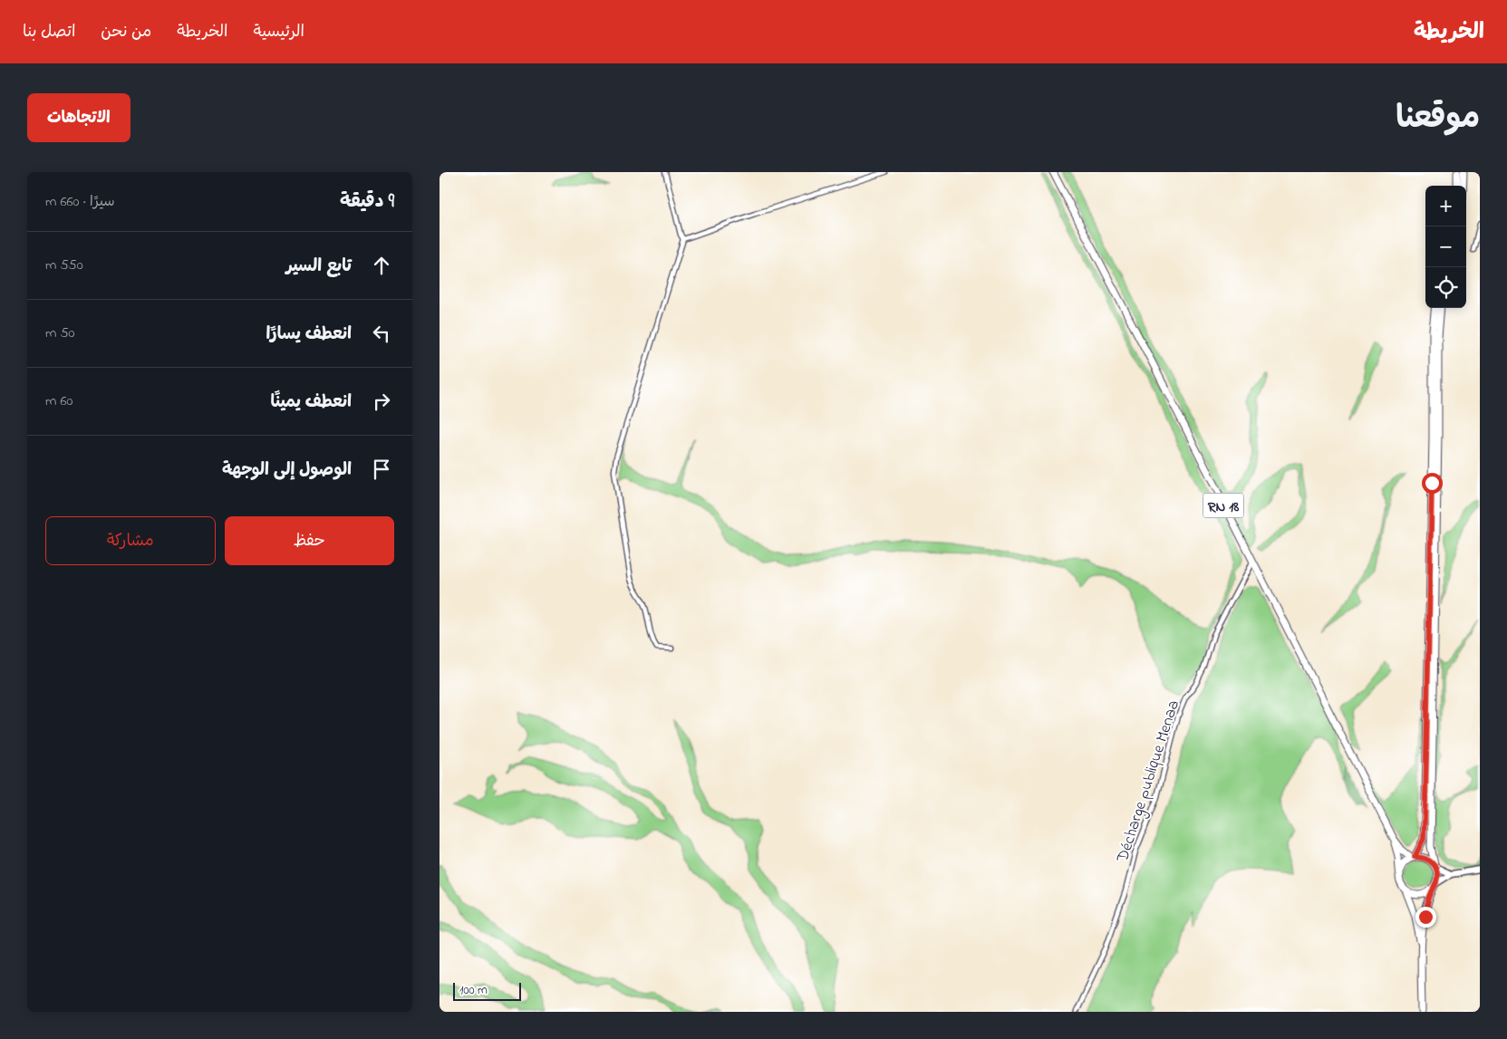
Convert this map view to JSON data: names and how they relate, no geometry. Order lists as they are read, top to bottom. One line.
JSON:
{"streets":{"main road":["RN 18"],"street":["Décharge publique Menaa"]},"crossings":[["RN 18","Décharge publique Menaa"]],"scale_bar":"100 m","page":{"header":"الخريطة","nav":["الرئيسية","الخريطة","من نحن","اتصل بنا"],"title":"موقعنا","buttons":["الاتجاهات",["حفظ","مشاركة"]],"heading":["9 دقيقة","سيرًا · 660 m"],"map_buttons":["+","−"],"list":[["تابع السير","550 m"],["انعطف يسارًا","50 m"],["انعطف يمينًا","60 m"],"الوصول إلى الوجهة"],"scale":"100 m"}}
